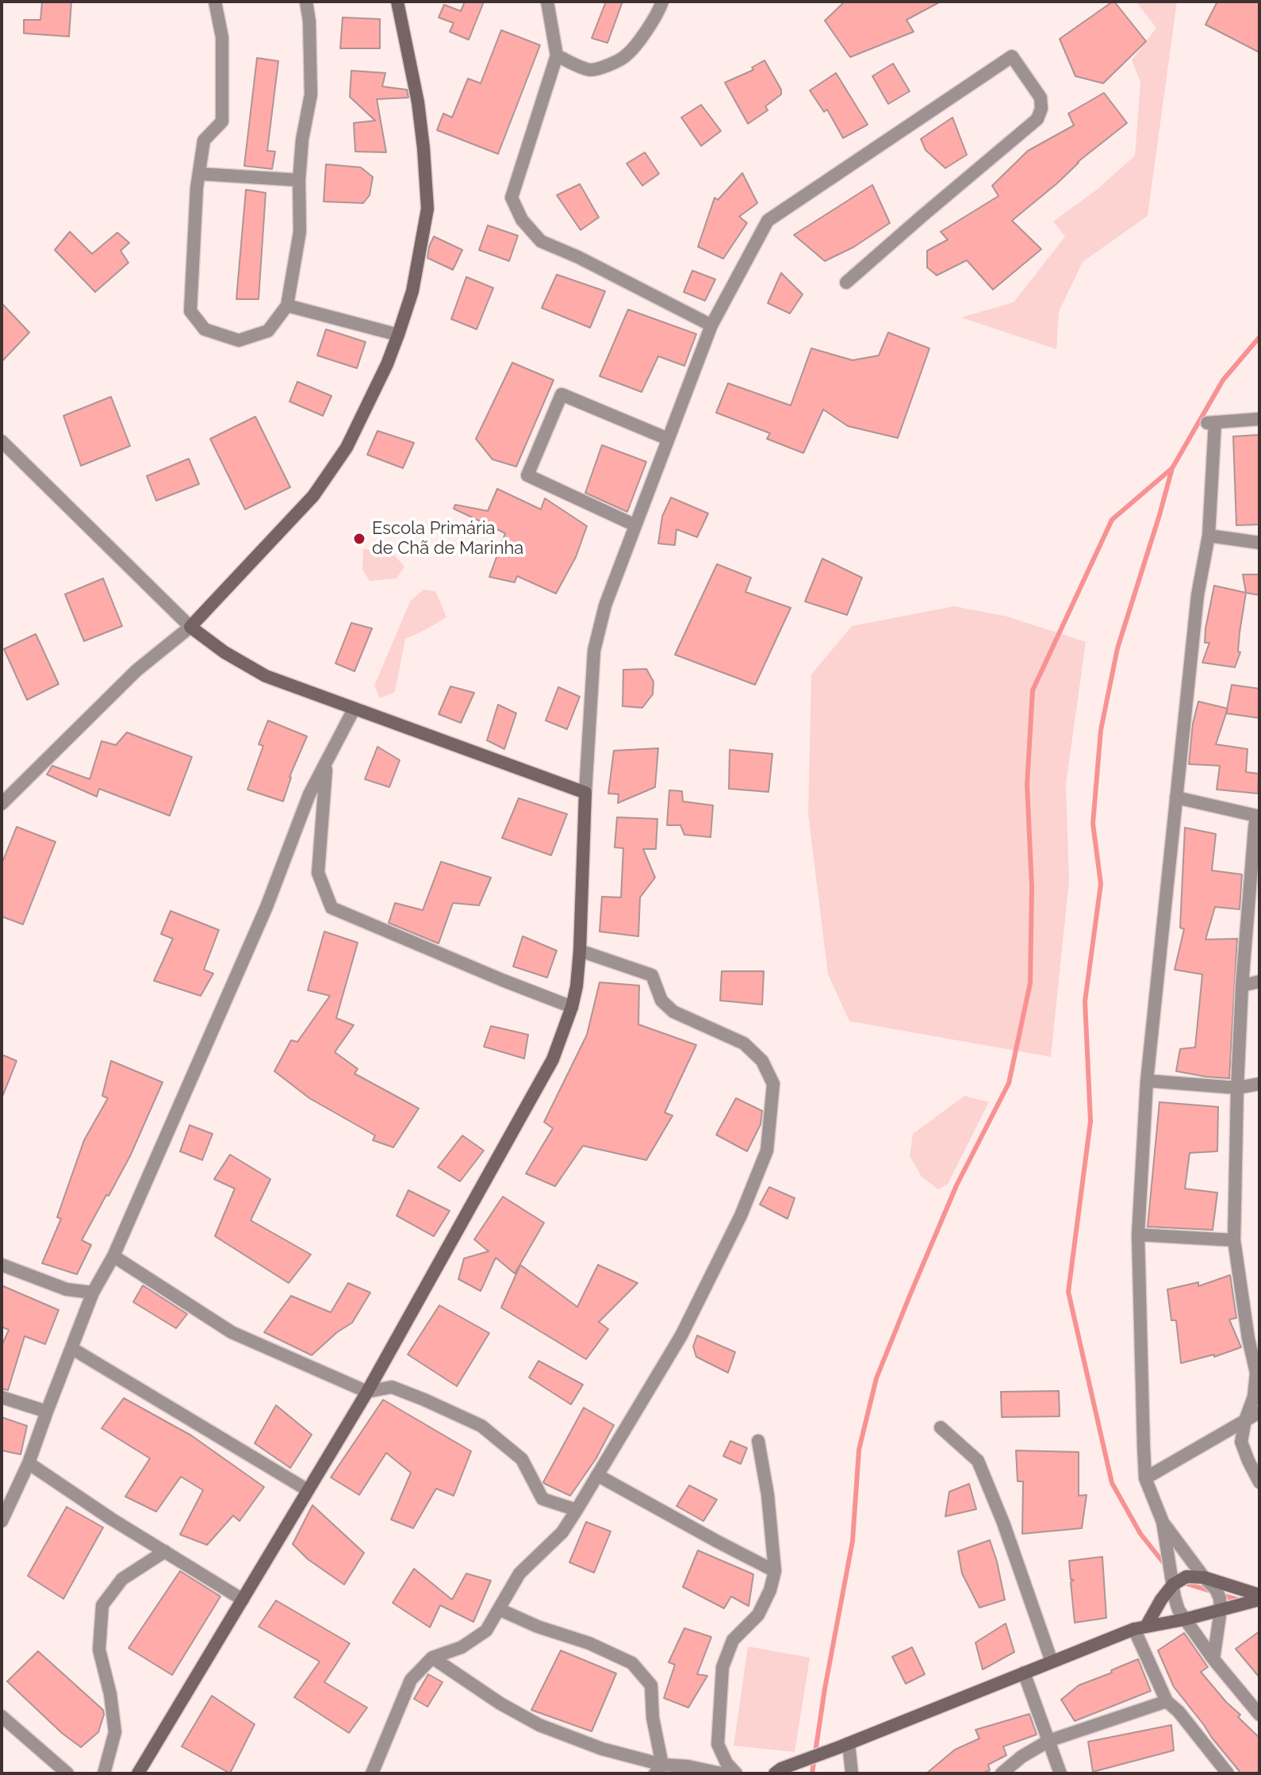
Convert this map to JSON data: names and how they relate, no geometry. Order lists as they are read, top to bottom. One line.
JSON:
{"places":["Escola Primária de Chã de Marinha"]}
